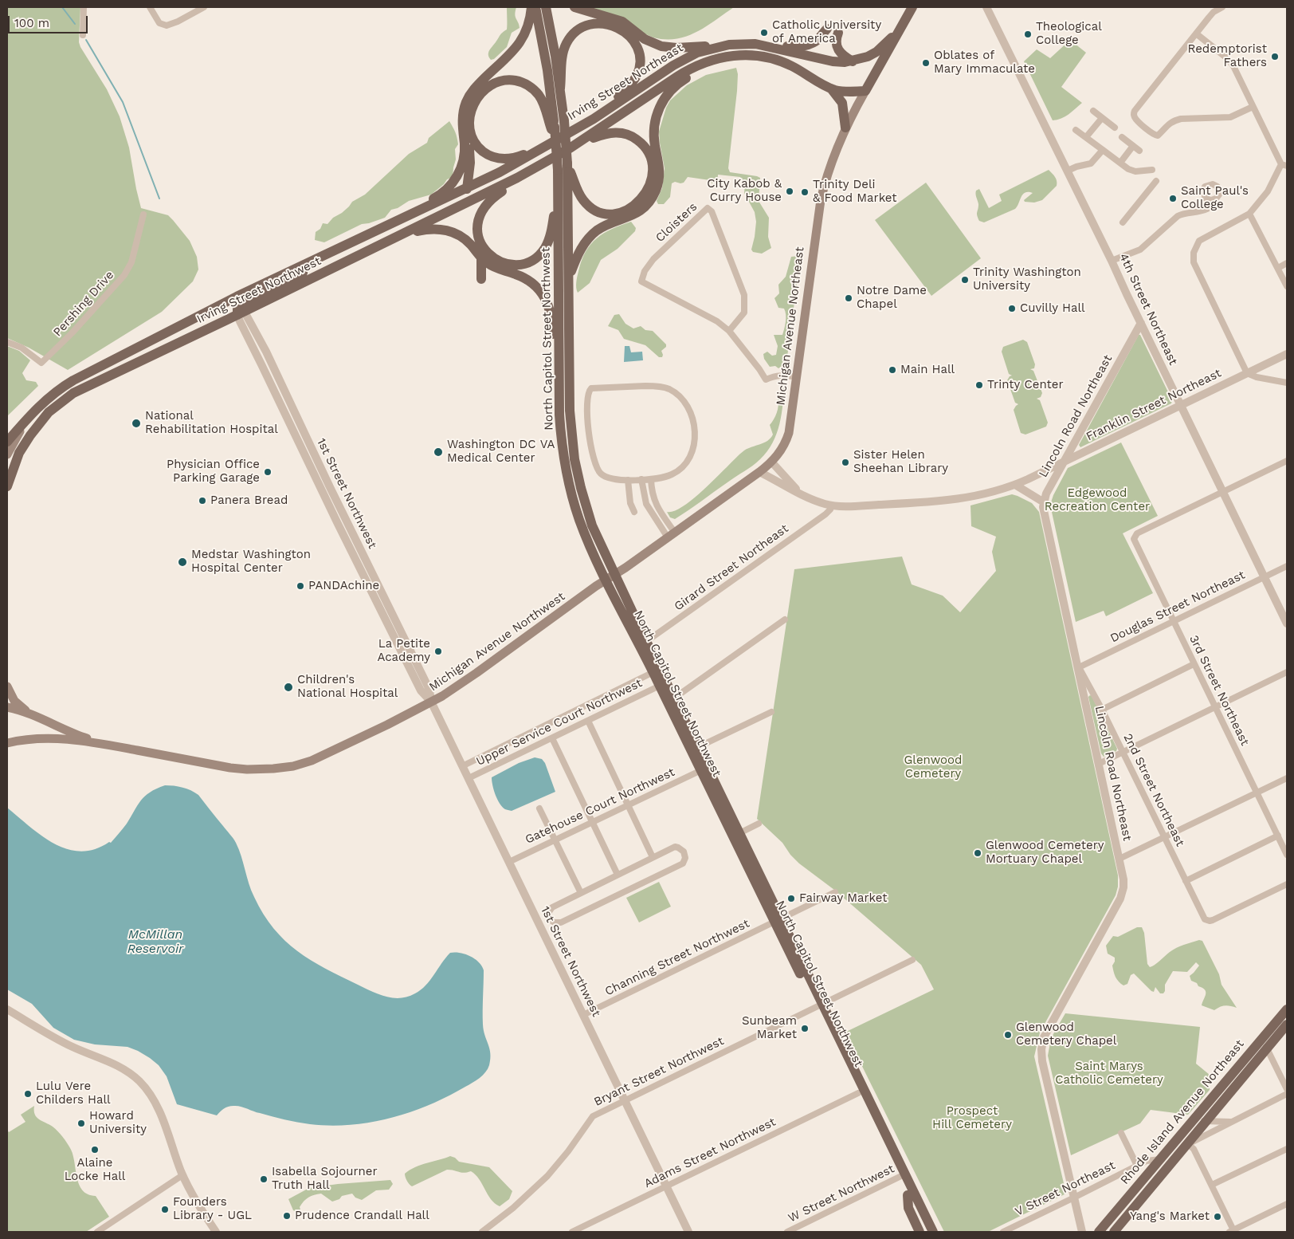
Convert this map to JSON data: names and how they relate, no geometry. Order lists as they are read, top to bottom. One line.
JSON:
{"streets":{"main road":["Irving Street Northeast","Irving Street Northwest","Michigan Avenue Northeast","North Capitol Street Northwest","Michigan Avenue Northwest","Rhode Island Avenue Northeast"],"street":["Cloisters","Pershing Drive","4th Street Northeast","Franklin Street Northeast","Lincoln Road Northeast","1st Street Northwest","Girard Street Northeast","Douglas Street Northeast","3rd Street Northeast","Upper Service Court Northwest","2nd Street Northeast","Gatehouse Court Northwest","Channing Street Northwest","Bryant Street Northwest","Adams Street Northwest","V Street Northeast","W Street Northwest"]},"crossings":[["Irving Street Northeast","Irving Street Northwest"],["Irving Street Northeast","Michigan Avenue Northeast"],["Irving Street Northeast","North Capitol Street Northwest"],["Cloisters","Michigan Avenue Northeast"],["Irving Street Northwest","North Capitol Street Northwest"],["Irving Street Northwest","1st Street Northwest"],["4th Street Northeast","Franklin Street Northeast"],["4th Street Northeast","Lincoln Road Northeast"],["4th Street Northeast","Douglas Street Northeast"],["4th Street Northeast","3rd Street Northeast"],["Michigan Avenue Northeast","North Capitol Street Northwest"],["Michigan Avenue Northeast","Franklin Street Northeast"],["Michigan Avenue Northeast","Michigan Avenue Northwest"],["North Capitol Street Northwest","Girard Street Northeast"],["North Capitol Street Northwest","Michigan Avenue Northwest"],["North Capitol Street Northwest","Upper Service Court Northwest"],["North Capitol Street Northwest","Gatehouse Court Northwest"],["North Capitol Street Northwest","Bryant Street Northwest"],["North Capitol Street Northwest","Adams Street Northwest"],["North Capitol Street Northwest","W Street Northwest"],["Franklin Street Northeast","Lincoln Road Northeast"],["Franklin Street Northeast","Girard Street Northeast"],["Lincoln Road Northeast","Douglas Street Northeast"],["Lincoln Road Northeast","2nd Street Northeast"],["Lincoln Road Northeast","V Street Northeast"],["1st Street Northwest","Michigan Avenue Northwest"],["1st Street Northwest","Upper Service Court Northwest"],["1st Street Northwest","Gatehouse Court Northwest"],["1st Street Northwest","Channing Street Northwest"],["1st Street Northwest","Bryant Street Northwest"],["1st Street Northwest","Adams Street Northwest"],["Douglas Street Northeast","3rd Street Northeast"],["Douglas Street Northeast","2nd Street Northeast"],["Rhode Island Avenue Northeast","V Street Northeast"]],"water":["McMillan Reservoir"],"parks":["Edgewood Recreation Center","Glenwood Cemetery","Saint Marys Catholic Cemetery","Prospect Hill Cemetery"],"places":["Catholic University of America","Theological College","Redemptorist Fathers","Oblates of Mary Immaculate","City Kabob & Curry House","Trinity Deli & Food Market","Saint Paul's College","Trinity Washington University","Notre Dame Chapel","Cuvilly Hall","Main Hall","Trinty Center","National Rehabilitation Hospital","Washington DC VA Medical Center","Sister Helen Sheehan Library","Physician Office Parking Garage","Panera Bread","Medstar Washington Hospital Center","PANDAchine","La Petite Academy","Children's National Hospital","Glenwood Cemetery Mortuary Chapel","Fairway Market","Sunbeam Market","Glenwood Cemetery Chapel","Lulu Vere Childers Hall","Howard University","Alaine Locke Hall","Isabella Sojourner Truth Hall","Founders Library - UGL","Prudence Crandall Hall","Yang's Market"],"scale_bar":"100 m"}
